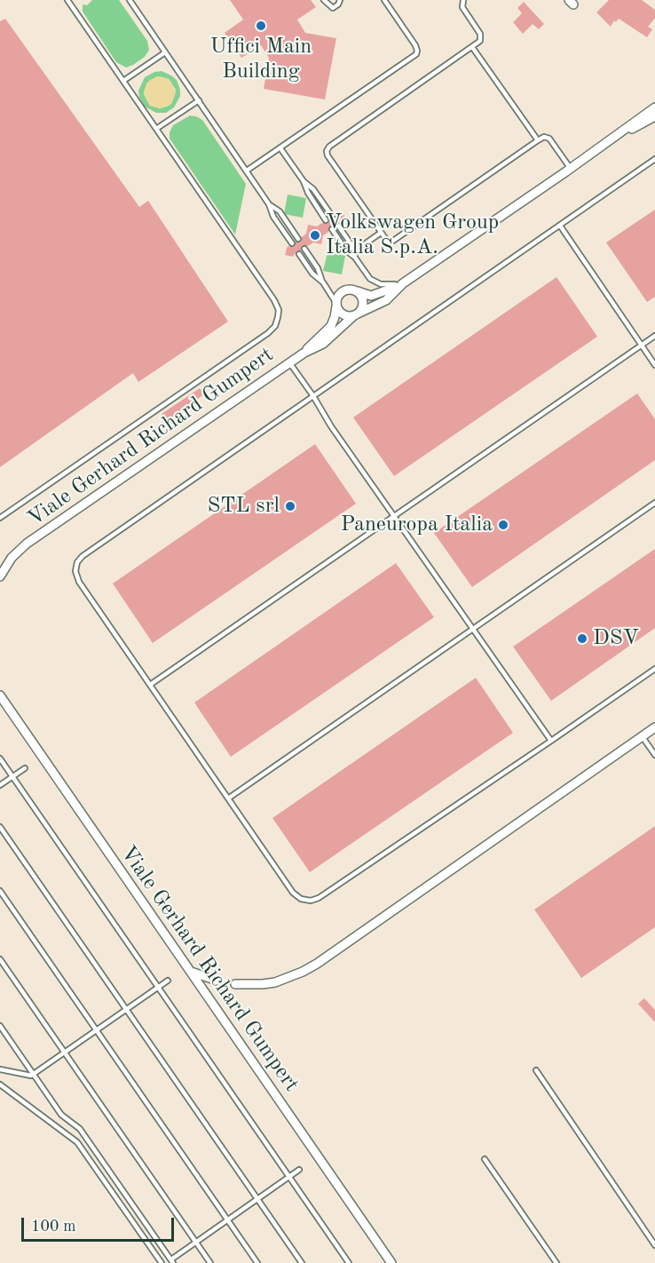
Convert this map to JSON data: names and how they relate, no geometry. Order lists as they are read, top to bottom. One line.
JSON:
{"streets":{"street":["Viale Gerhard Richard Gumpert"]},"places":["Uffici Main Building","Volkswagen Group Italia S.p.A.","STL srl","Paneuropa Italia","DSV"],"scale_bar":"100 m"}
